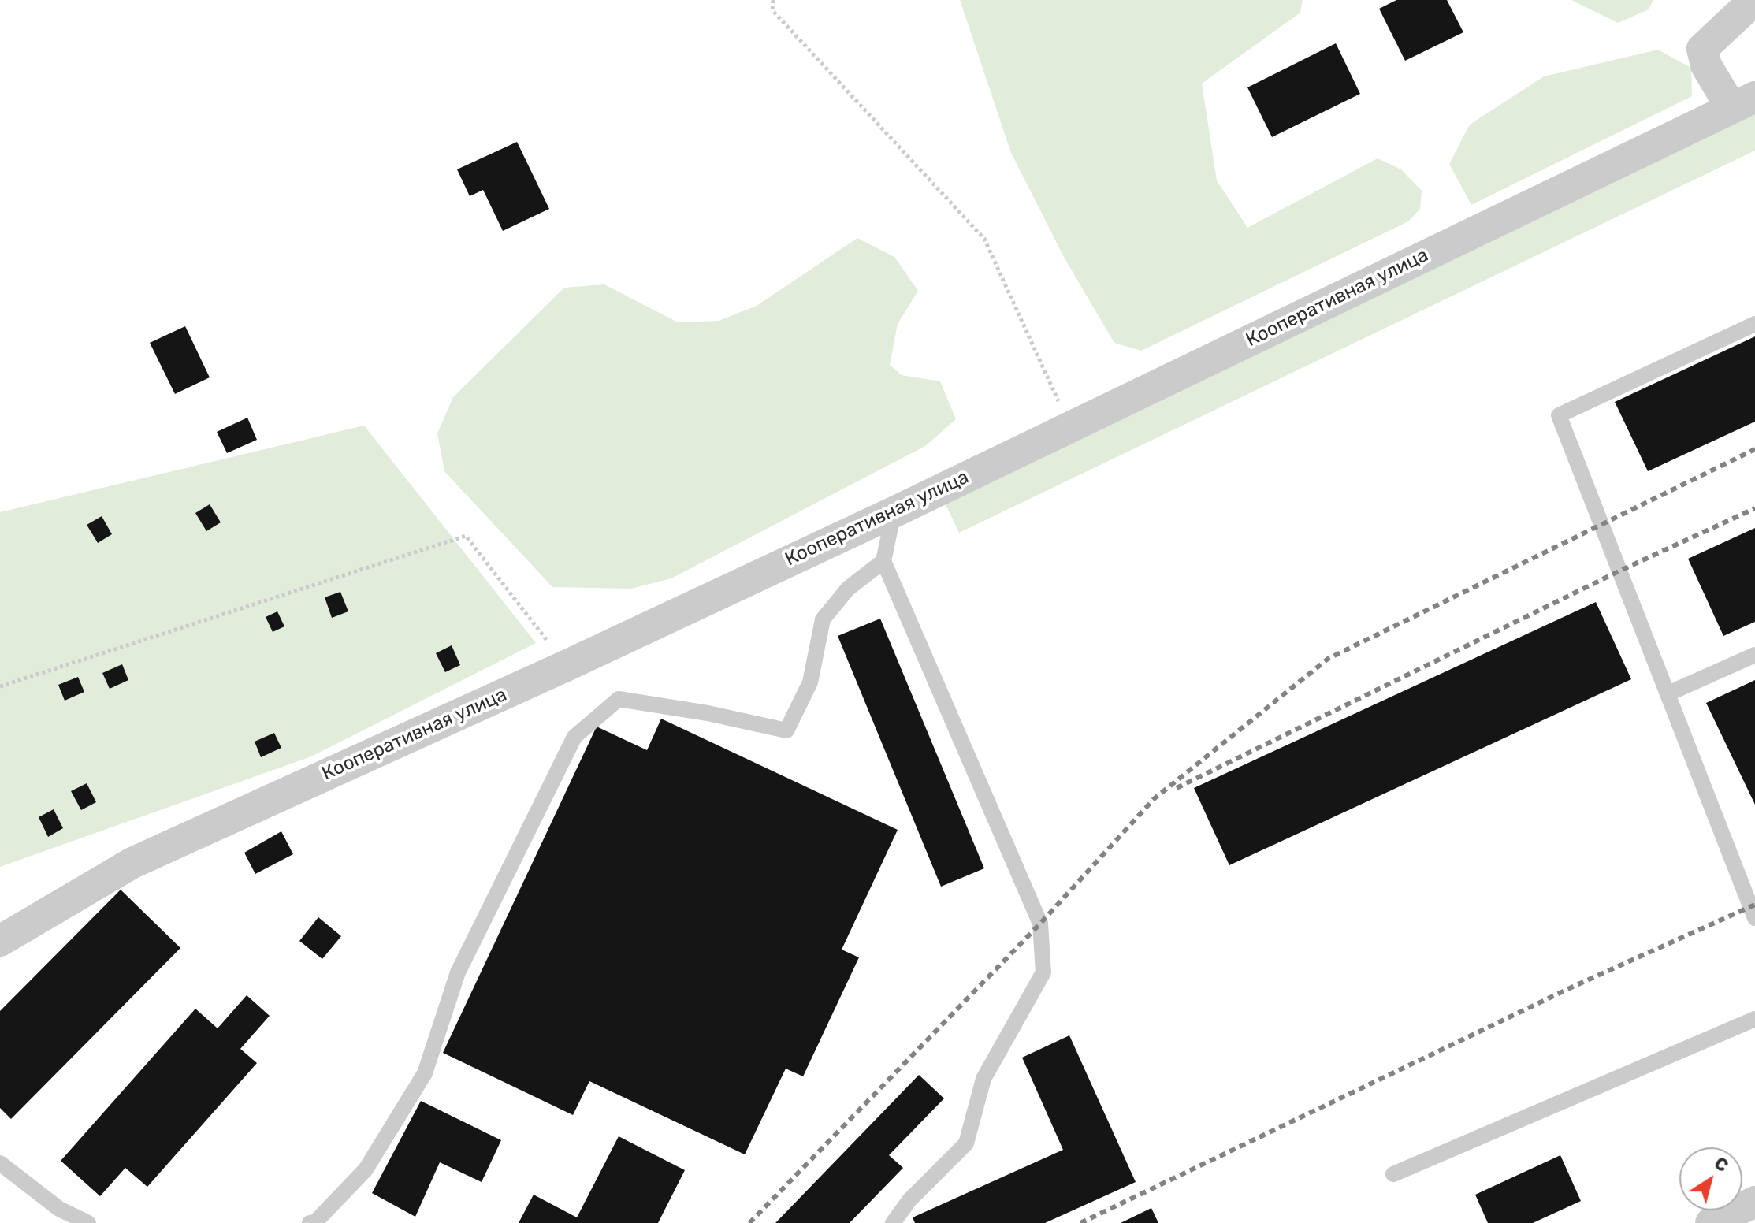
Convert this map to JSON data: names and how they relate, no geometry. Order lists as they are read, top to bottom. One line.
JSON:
{"streets":{"street":["Кооперативная улица"]},"north":"top right"}
